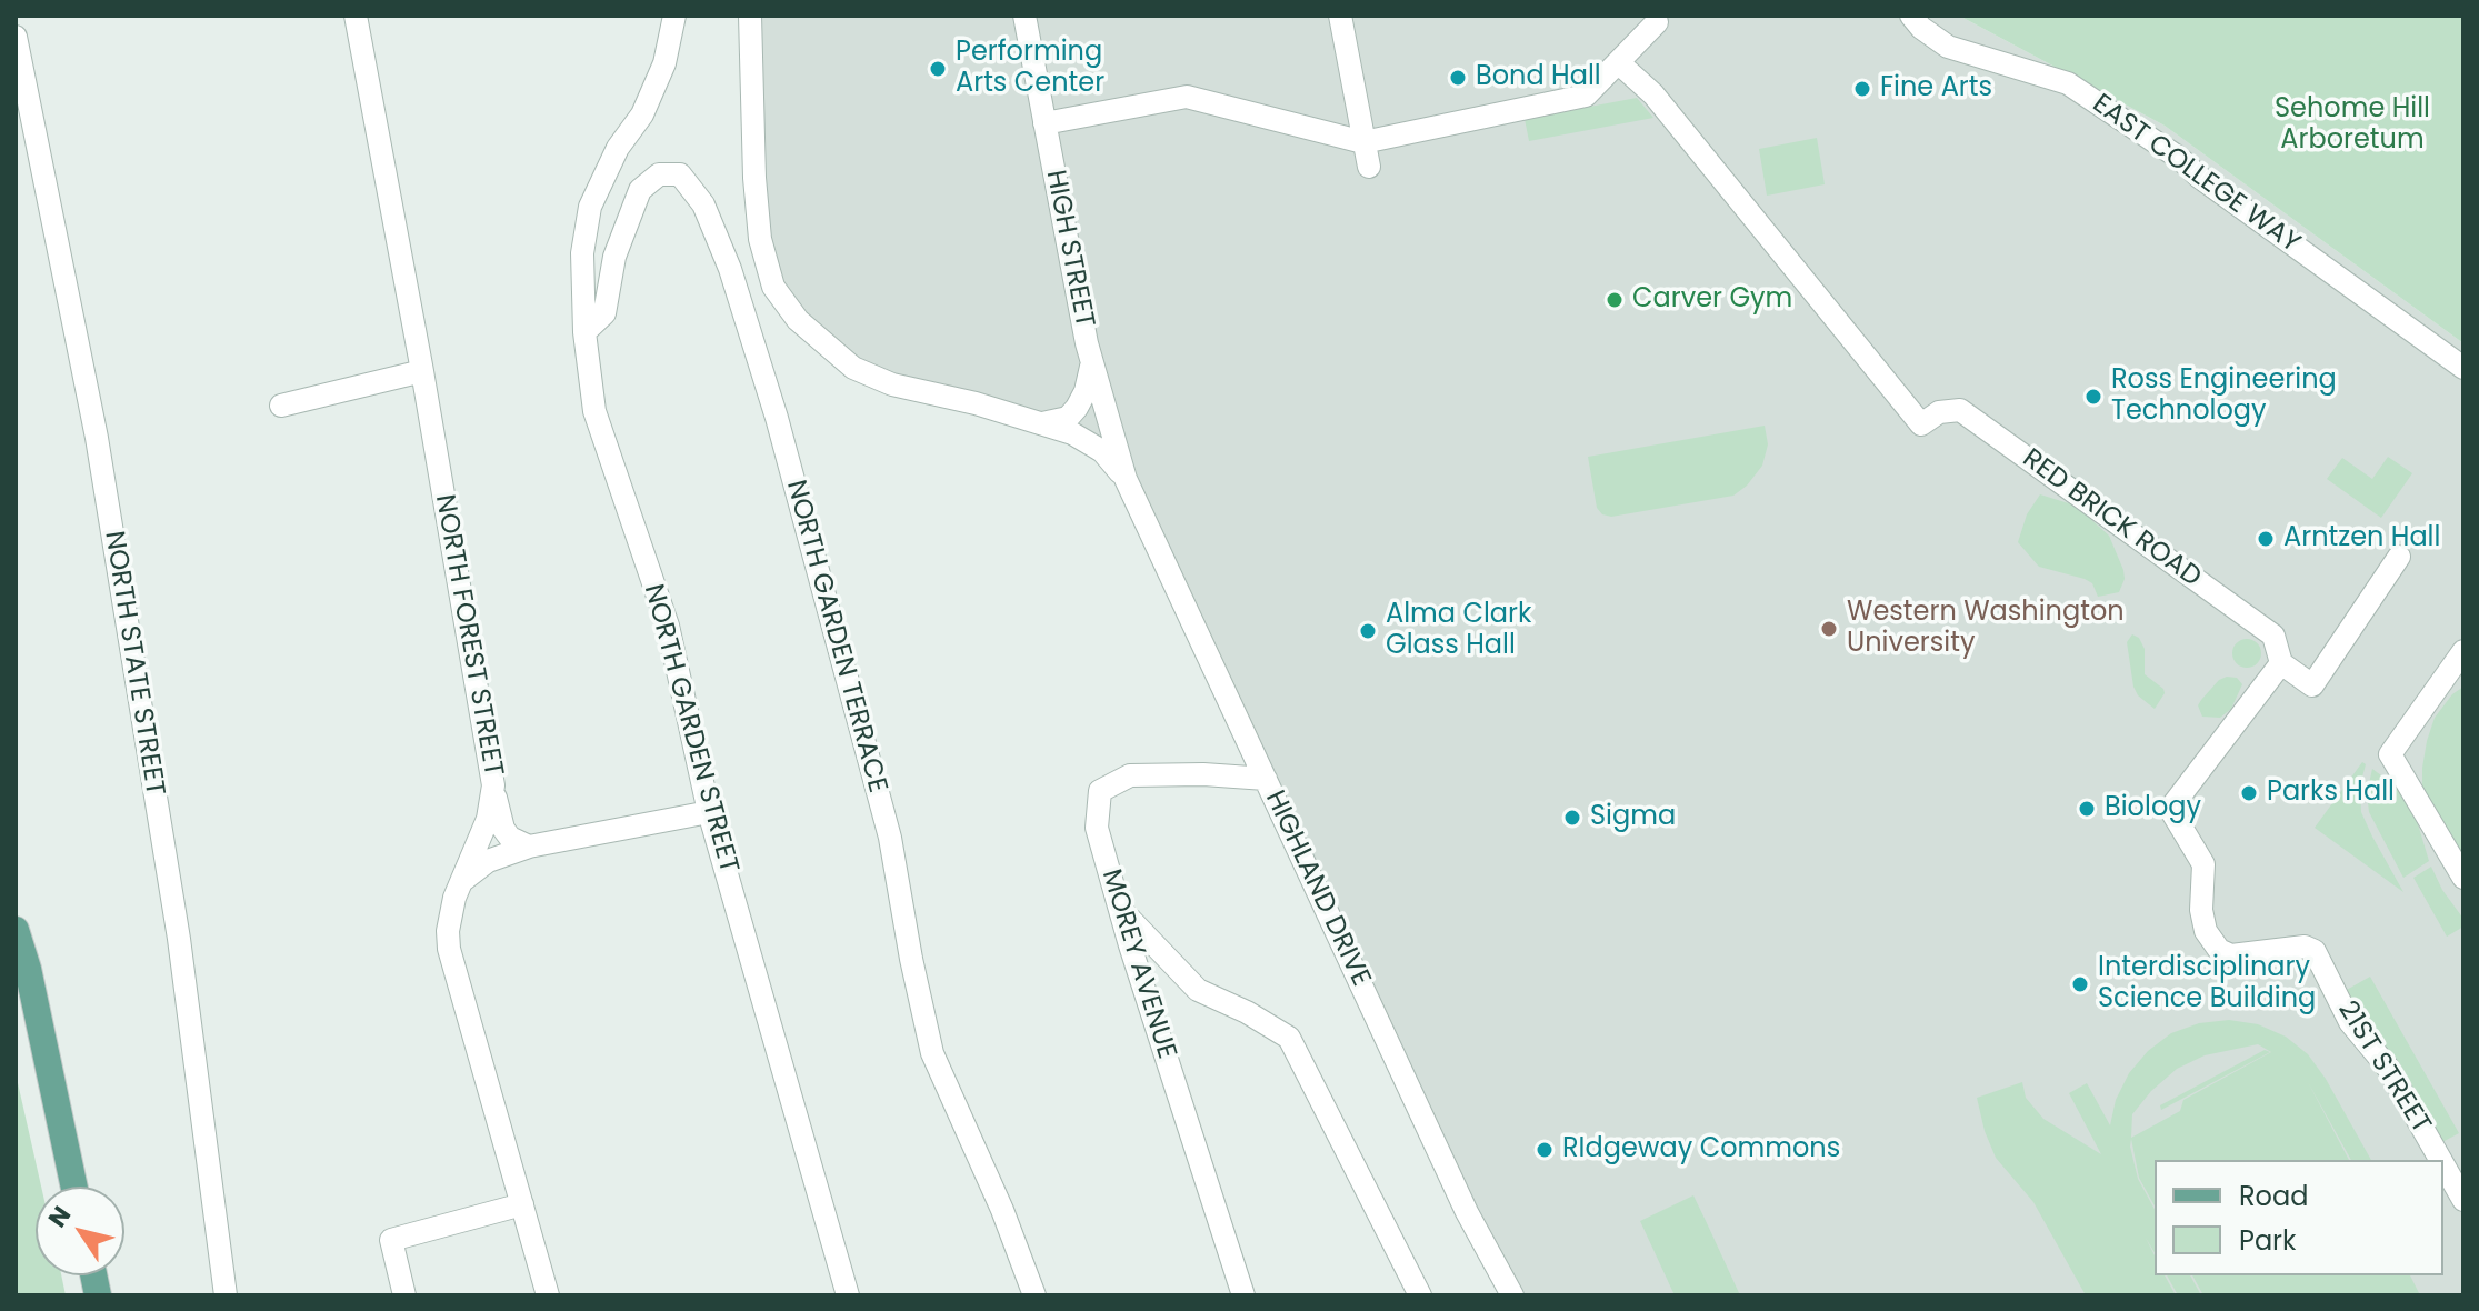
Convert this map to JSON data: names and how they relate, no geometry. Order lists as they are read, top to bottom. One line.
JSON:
{"streets":{"street":["EAST COLLEGE WAY","HIGH STREET","RED BRICK ROAD","NORTH FOREST STREET","NORTH GARDEN TERRACE","NORTH STATE STREET","NORTH GARDEN STREET","HIGHLAND DRIVE","MOREY AVENUE","21ST STREET"]},"crossings":[["HIGH STREET","HIGHLAND DRIVE"],["RED BRICK ROAD","21ST STREET"],["NORTH GARDEN TERRACE","NORTH GARDEN STREET"],["HIGHLAND DRIVE","MOREY AVENUE"]],"parks":["Sehome Hill Arboretum"],"places":["Performing Arts Center","Bond Hall","Fine Arts","Carver Gym","Ross Engineering Technology","Arntzen Hall","Western Washington University","Alma Clark Glass Hall","Parks Hall","Biology","Sigma","Interdisciplinary Science Building","RIdgeway Commons"],"legend":["Road","Park"],"north":"top left"}
